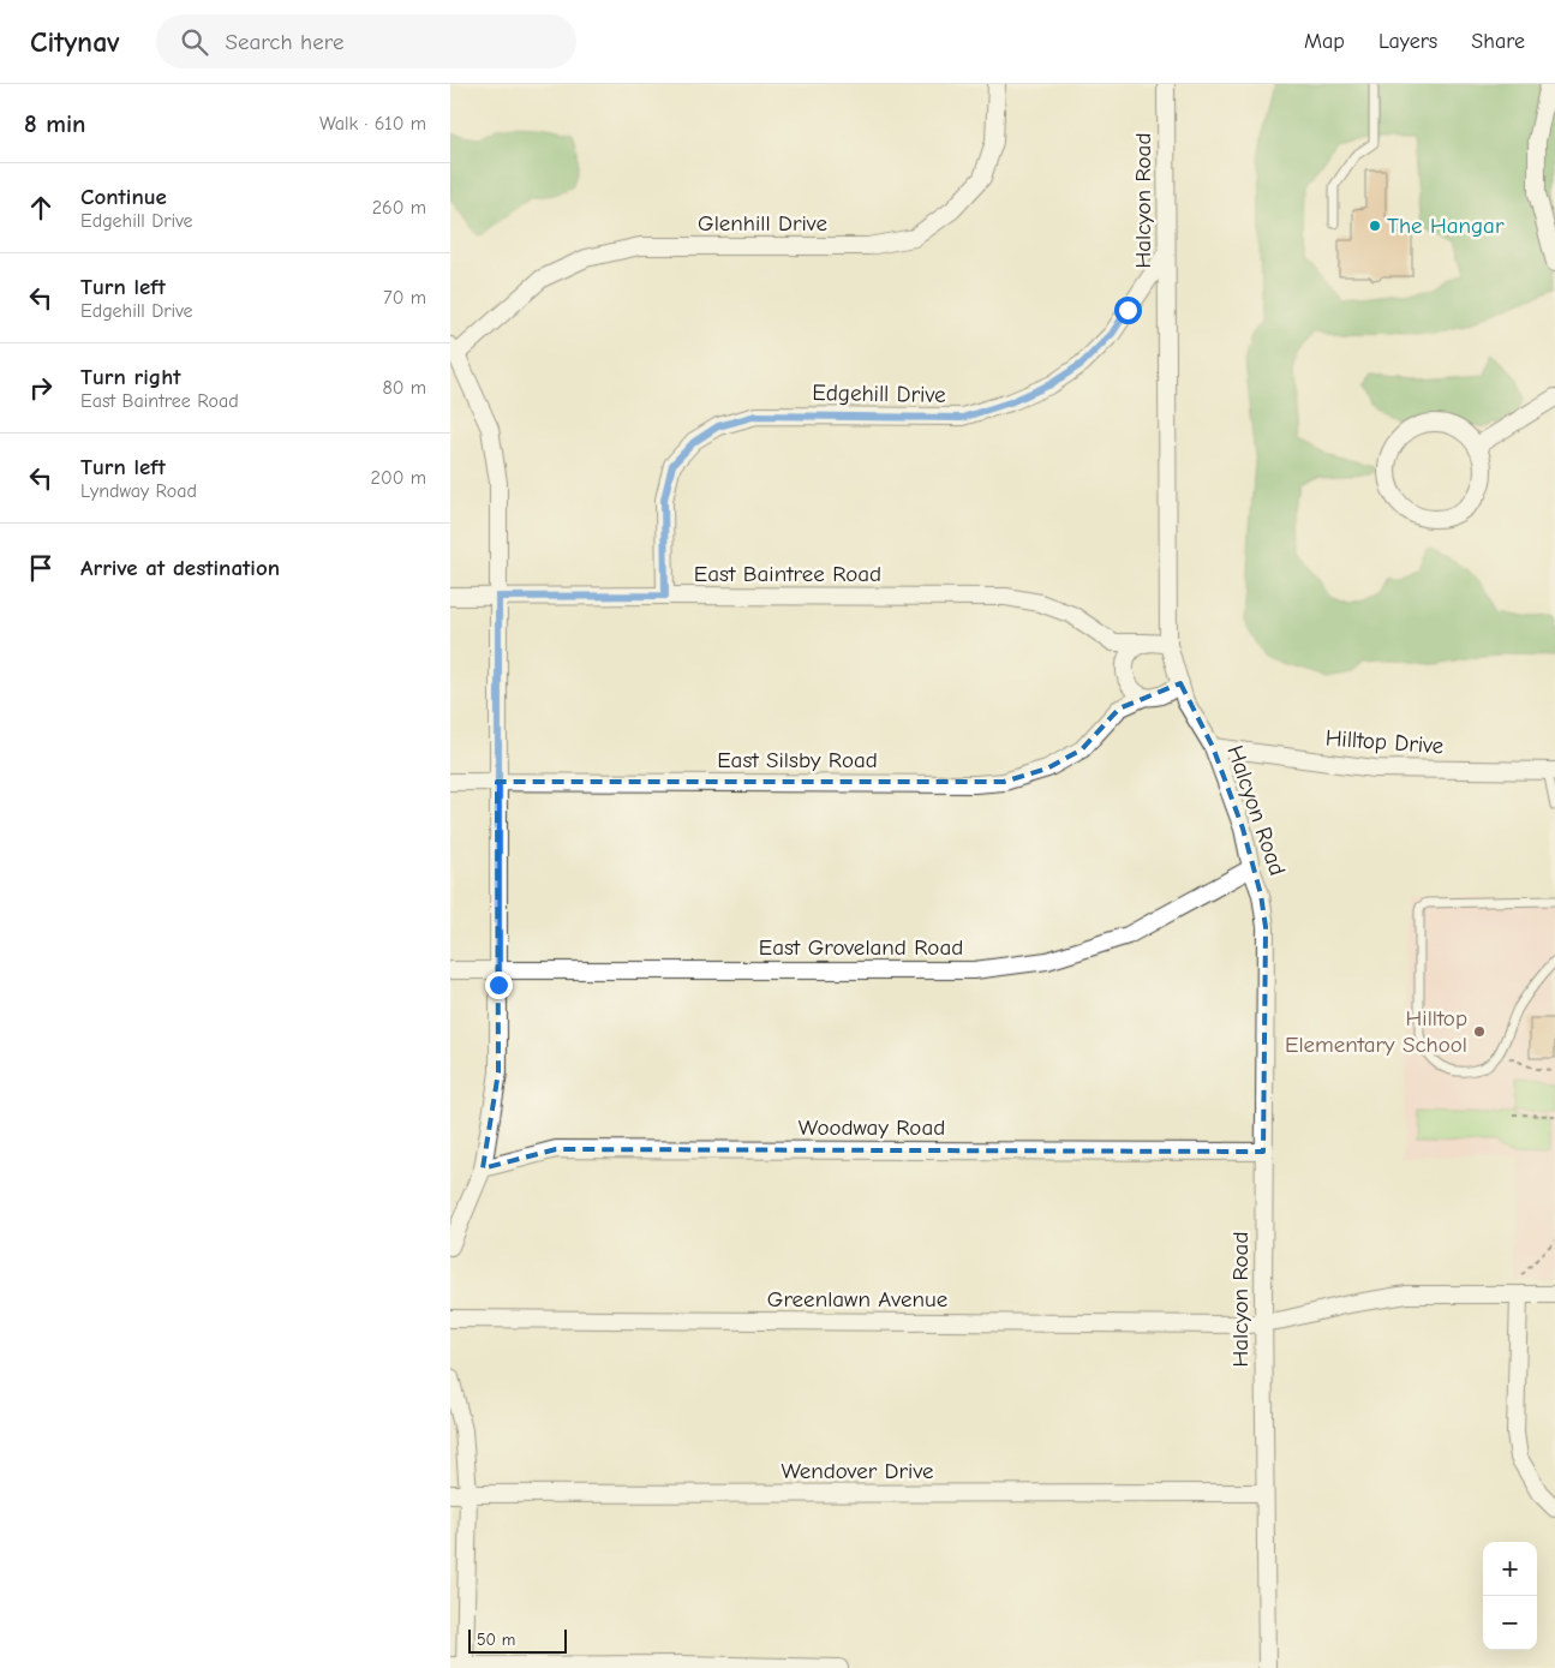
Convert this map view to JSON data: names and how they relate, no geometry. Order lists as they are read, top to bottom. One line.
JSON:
{"streets":{"street":["Halcyon Road","Glenhill Drive","Edgehill Drive","East Baintree Road","Hilltop Drive","East Silsby Road","East Groveland Road","Woodway Road","Greenlawn Avenue","Wendover Drive"]},"crossings":[["Halcyon Road","Edgehill Drive"],["Halcyon Road","Hilltop Drive"],["Halcyon Road","East Silsby Road"],["Halcyon Road","East Groveland Road"],["Halcyon Road","Woodway Road"],["Halcyon Road","Greenlawn Avenue"],["Halcyon Road","Wendover Drive"],["Edgehill Drive","East Baintree Road"]],"places":["The Hangar","Hilltop Elementary School"],"scale_bar":"50 m","page":{"header":"Citynav","search":"Search here","nav":["Map","Layers","Share"],"heading":["8 min","Walk · 610 m"],"list":[["Continue","Edgehill Drive","260 m"],["Turn left","Edgehill Drive","70 m"],["Turn right","East Baintree Road","80 m"],["Turn left","Lyndway Road","200 m"],"Arrive at destination"],"map_buttons":["+","−"],"scale":"50 m"}}
